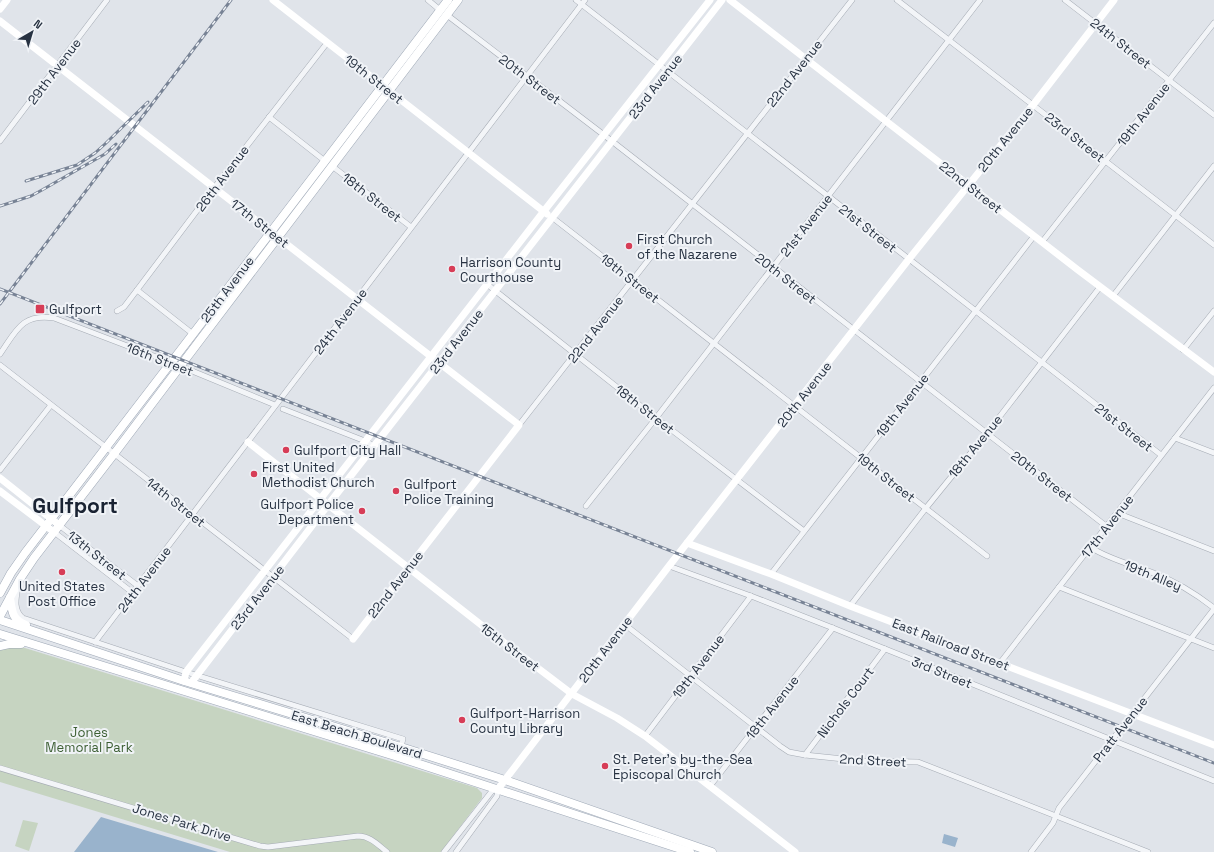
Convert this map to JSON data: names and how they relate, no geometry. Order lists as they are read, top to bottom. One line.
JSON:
{"streets":{"main road":["25th Avenue","East Beach Boulevard"],"street":["24th Street","29th Avenue","22nd Avenue","19th Street","20th Street","23rd Avenue","19th Avenue","23rd Street","20th Avenue","26th Avenue","22nd Street","18th Street","17th Street","21st Avenue","21st Street","24th Avenue","16th Street","18th Avenue","14th Street","17th Avenue","13th Street","19th Alley","East Railroad Street","15th Street","3rd Street","Nichols Court","Pratt Avenue","2nd Street","Jones Park Drive"]},"crossings":[["24th Street","19th Avenue"],["24th Street","20th Avenue"],["29th Avenue","17th Street"],["22nd Avenue","19th Street"],["22nd Avenue","20th Street"],["22nd Avenue","22nd Street"],["22nd Avenue","18th Street"],["22nd Avenue","17th Street"],["22nd Avenue","21st Street"],["22nd Avenue","14th Street"],["22nd Avenue","15th Street"],["19th Street","23rd Avenue"],["19th Street","19th Avenue"],["19th Street","20th Avenue"],["19th Street","26th Avenue"],["19th Street","21st Avenue"],["19th Street","25th Avenue"],["19th Street","24th Avenue"],["19th Street","18th Avenue"],["20th Street","23rd Avenue"],["20th Street","19th Avenue"],["20th Street","20th Avenue"],["20th Street","21st Avenue"],["20th Street","25th Avenue"],["20th Street","24th Avenue"],["20th Street","18th Avenue"],["20th Street","17th Avenue"],["23rd Avenue","18th Street"],["23rd Avenue","17th Street"],["23rd Avenue","21st Street"],["23rd Avenue","14th Street"],["23rd Avenue","15th Street"],["23rd Avenue","East Beach Boulevard"],["19th Avenue","23rd Street"],["19th Avenue","22nd Street"],["19th Avenue","18th Street"],["19th Avenue","21st Street"],["19th Avenue","East Railroad Street"],["19th Avenue","15th Street"],["19th Avenue","3rd Street"],["19th Avenue","2nd Street"],["23rd Street","20th Avenue"],["23rd Street","21st Avenue"],["20th Avenue","22nd Street"],["20th Avenue","18th Street"],["20th Avenue","21st Street"],["20th Avenue","East Railroad Street"],["20th Avenue","15th Street"],["20th Avenue","3rd Street"],["20th Avenue","East Beach Boulevard"],["20th Avenue","2nd Street"],["26th Avenue","18th Street"],["26th Avenue","17th Street"],["22nd Street","21st Avenue"],["22nd Street","18th Avenue"],["18th Street","21st Avenue"],["18th Street","25th Avenue"],["18th Street","24th Avenue"],["17th Street","25th Avenue"],["17th Street","24th Avenue"],["21st Avenue","21st Street"],["21st Street","24th Avenue"],["21st Street","18th Avenue"],["21st Street","17th Avenue"],["25th Avenue","16th Street"],["25th Avenue","14th Street"],["25th Avenue","13th Street"],["24th Avenue","16th Street"],["24th Avenue","14th Street"],["24th Avenue","13th Street"],["24th Avenue","15th Street"],["18th Avenue","East Railroad Street"],["18th Avenue","15th Street"],["18th Avenue","3rd Street"],["18th Avenue","2nd Street"],["17th Avenue","19th Alley"],["17th Avenue","East Railroad Street"],["19th Alley","Pratt Avenue"],["East Railroad Street","Pratt Avenue"],["3rd Street","Nichols Court"],["3rd Street","Pratt Avenue"],["Nichols Court","2nd Street"],["Pratt Avenue","2nd Street"]],"districts":["Gulfport"],"parks":["Jones Memorial Park"],"places":{"other":["First Church of the Nazarene","Harrison County Courthouse","Gulfport City Hall","First United Methodist Church","Gulfport Police Training","Gulfport Police Department","United States Post Office","Gulfport-Harrison County Library","St. Peter's by-the-Sea Episcopal Church"],"transit":["Gulfport"]},"north":"top right"}
